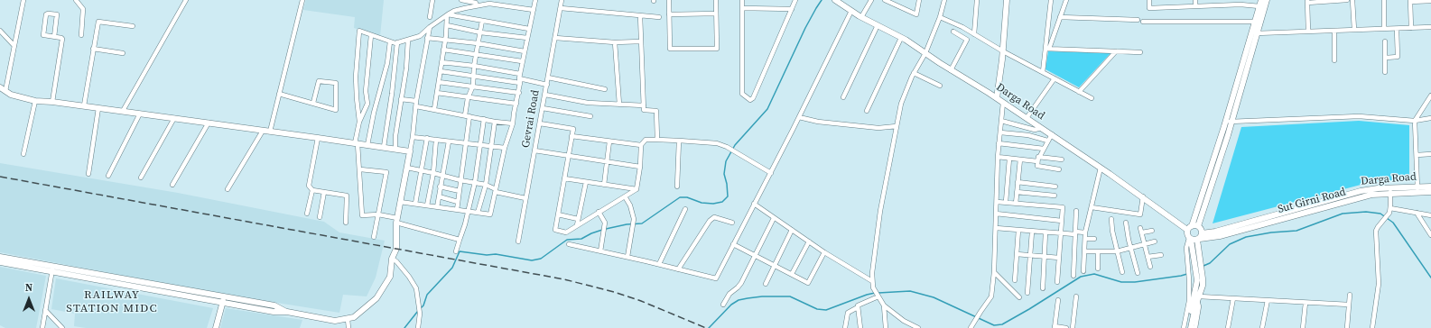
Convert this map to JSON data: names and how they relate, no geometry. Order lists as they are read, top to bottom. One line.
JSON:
{"streets":{"street":["Darga Road","Gevrai Road"]},"districts":["RAILWAY STATION MIDC"],"north":"top"}
